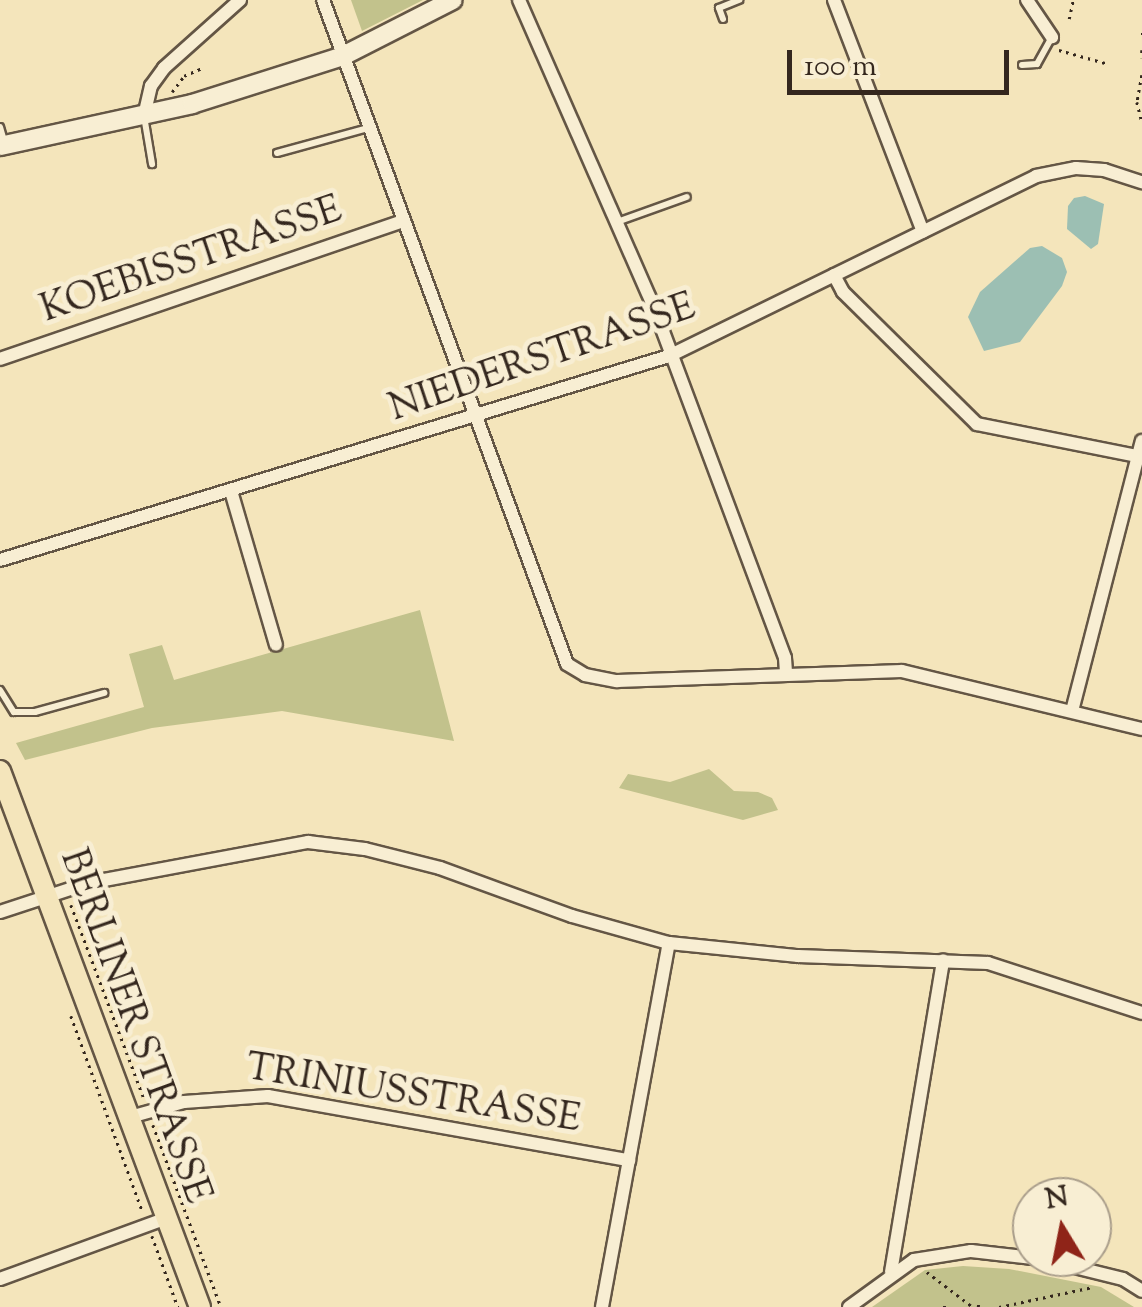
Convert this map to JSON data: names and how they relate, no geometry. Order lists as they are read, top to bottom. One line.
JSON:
{"streets":{"main road":["BERLINER STRASSE"],"street":["KOEBISSTRASSE","NIEDERSTRASSE","TRINIUSSTRASSE"]},"crossings":[["BERLINER STRASSE","TRINIUSSTRASSE"]],"scale_bar":"100 m","north":"top"}
